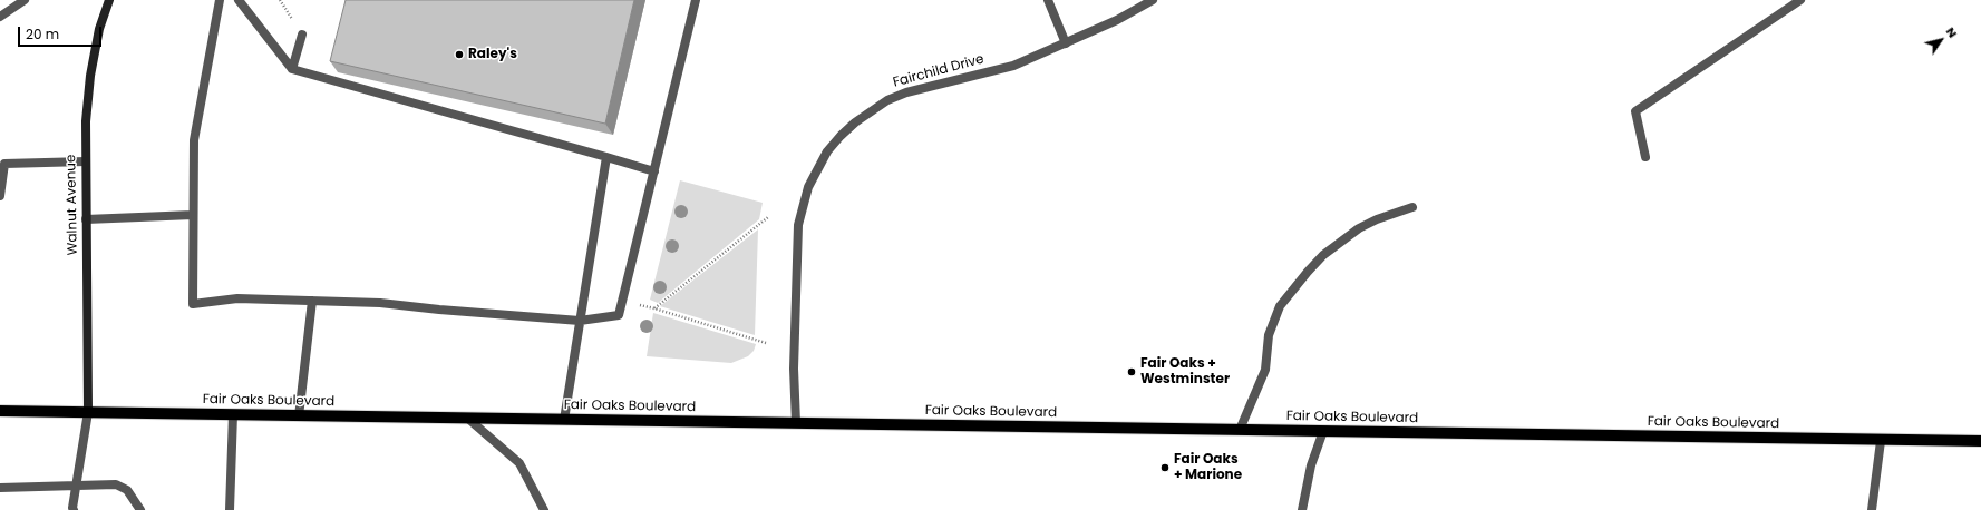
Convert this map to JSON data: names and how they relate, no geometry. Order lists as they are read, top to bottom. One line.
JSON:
{"streets":{"main road":["Walnut Avenue","Fair Oaks Boulevard"],"street":["Fairchild Drive"]},"crossings":[["Fairchild Drive","Fair Oaks Boulevard"],["Walnut Avenue","Fair Oaks Boulevard"]],"places":["Raley's","Fair Oaks + Westminster","Fair Oaks + Marione"],"scale_bar":"20 m","north":"top right"}
